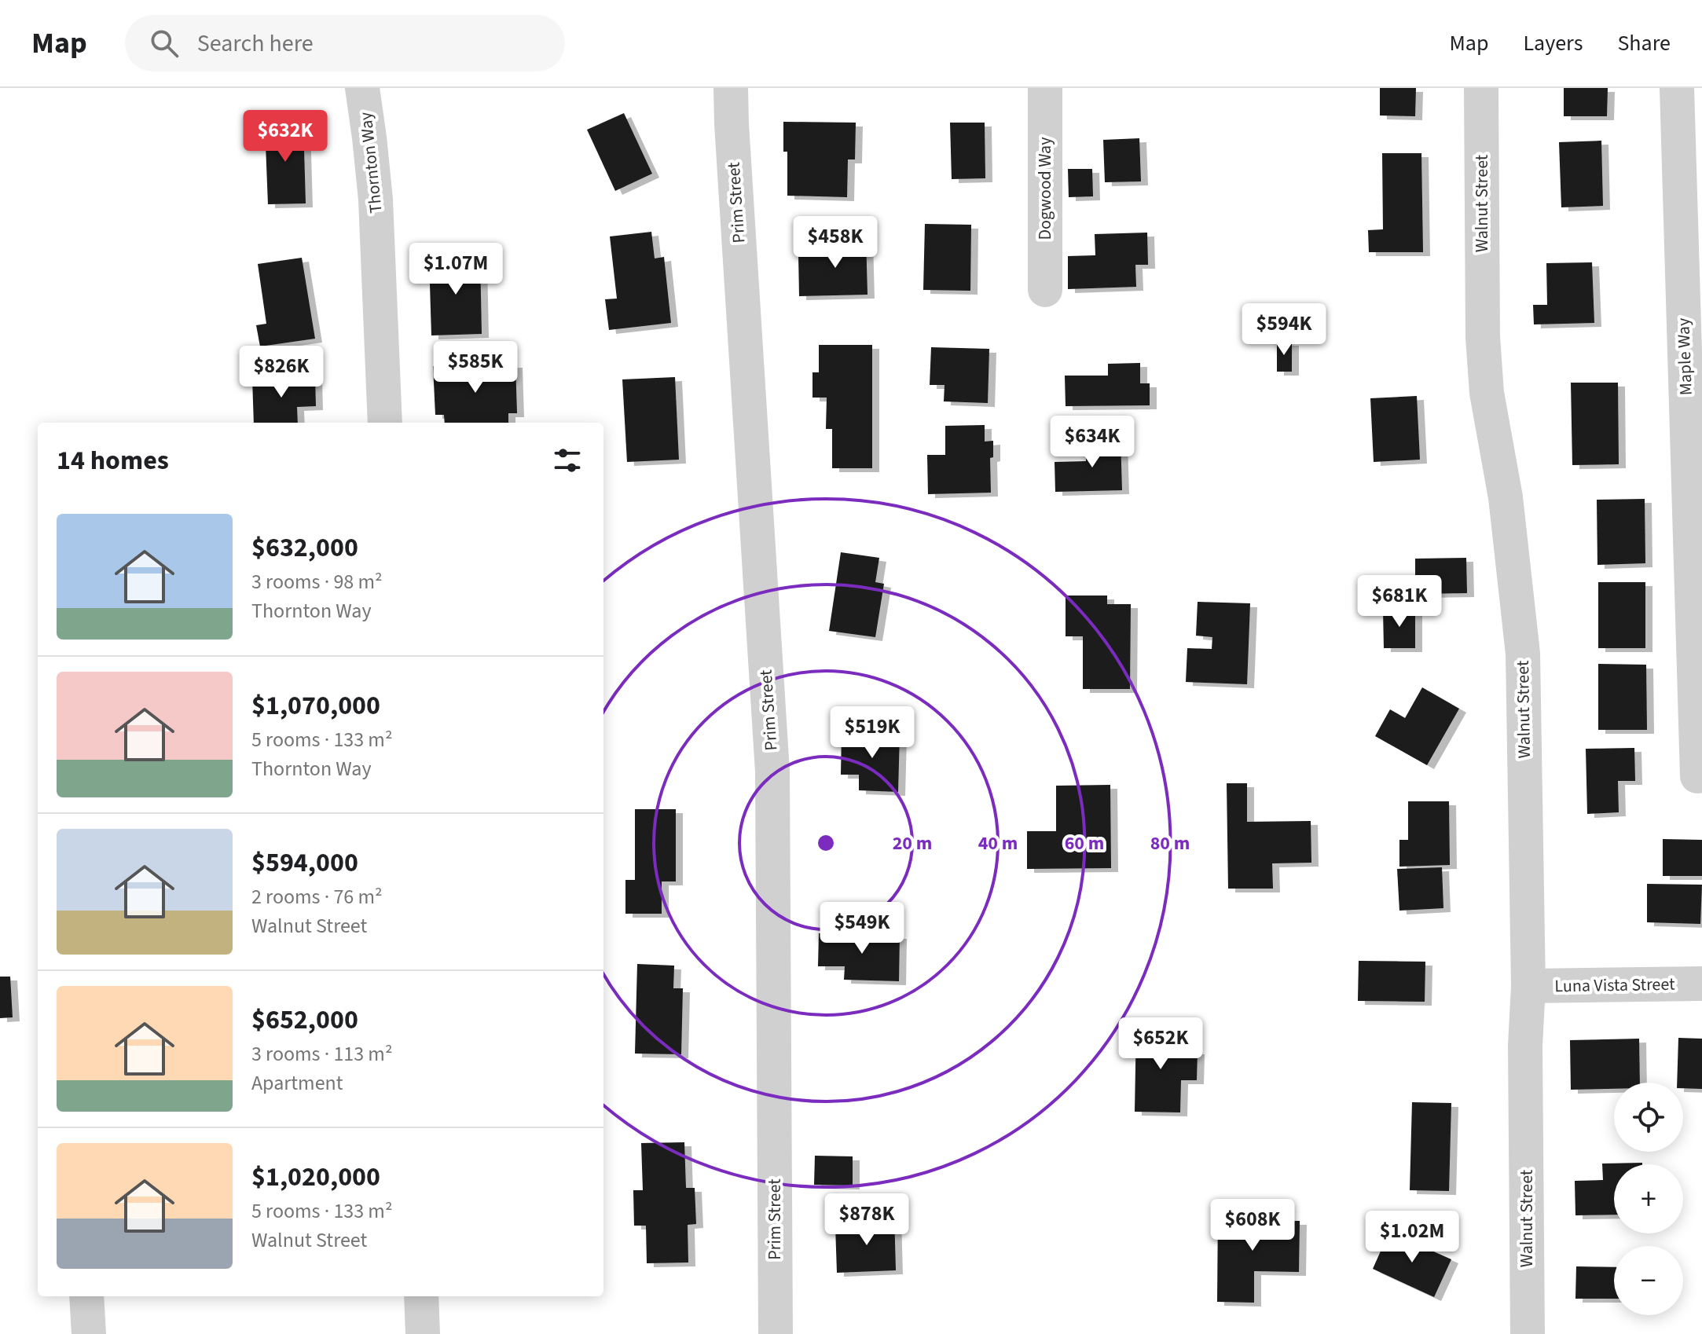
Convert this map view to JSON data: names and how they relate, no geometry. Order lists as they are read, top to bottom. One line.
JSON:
{"streets":{"street":["Thornton Way","Dogwood Way","Prim Street","Walnut Street","Maple Way","Luna Vista Street"]},"crossings":[["Walnut Street","Luna Vista Street"]],"page":{"header":"Map","search":"Search here","nav":["Map","Layers","Share"],"price":["$632K","$458K","$1.07M","$594K","$585K","$826K","$634K","$681K","$519K","$549K","$652K","$878K","$608K","$1.02M"],"heading":"14 homes","list":[{"name":"$632,000","note":"3 rooms · 98 m² · Thornton Way"},{"name":"$1,070,000","note":"5 rooms · 133 m² · Thornton Way"},{"name":"$594,000","note":"2 rooms · 76 m² · Walnut Street"},{"name":"$652,000","note":"3 rooms · 113 m² · Apartment"},{"name":"$1,020,000","note":"5 rooms · 133 m² · Walnut Street"}],"map_buttons":["+","−"]},"rings":["20 m","40 m","60 m","80 m"]}
